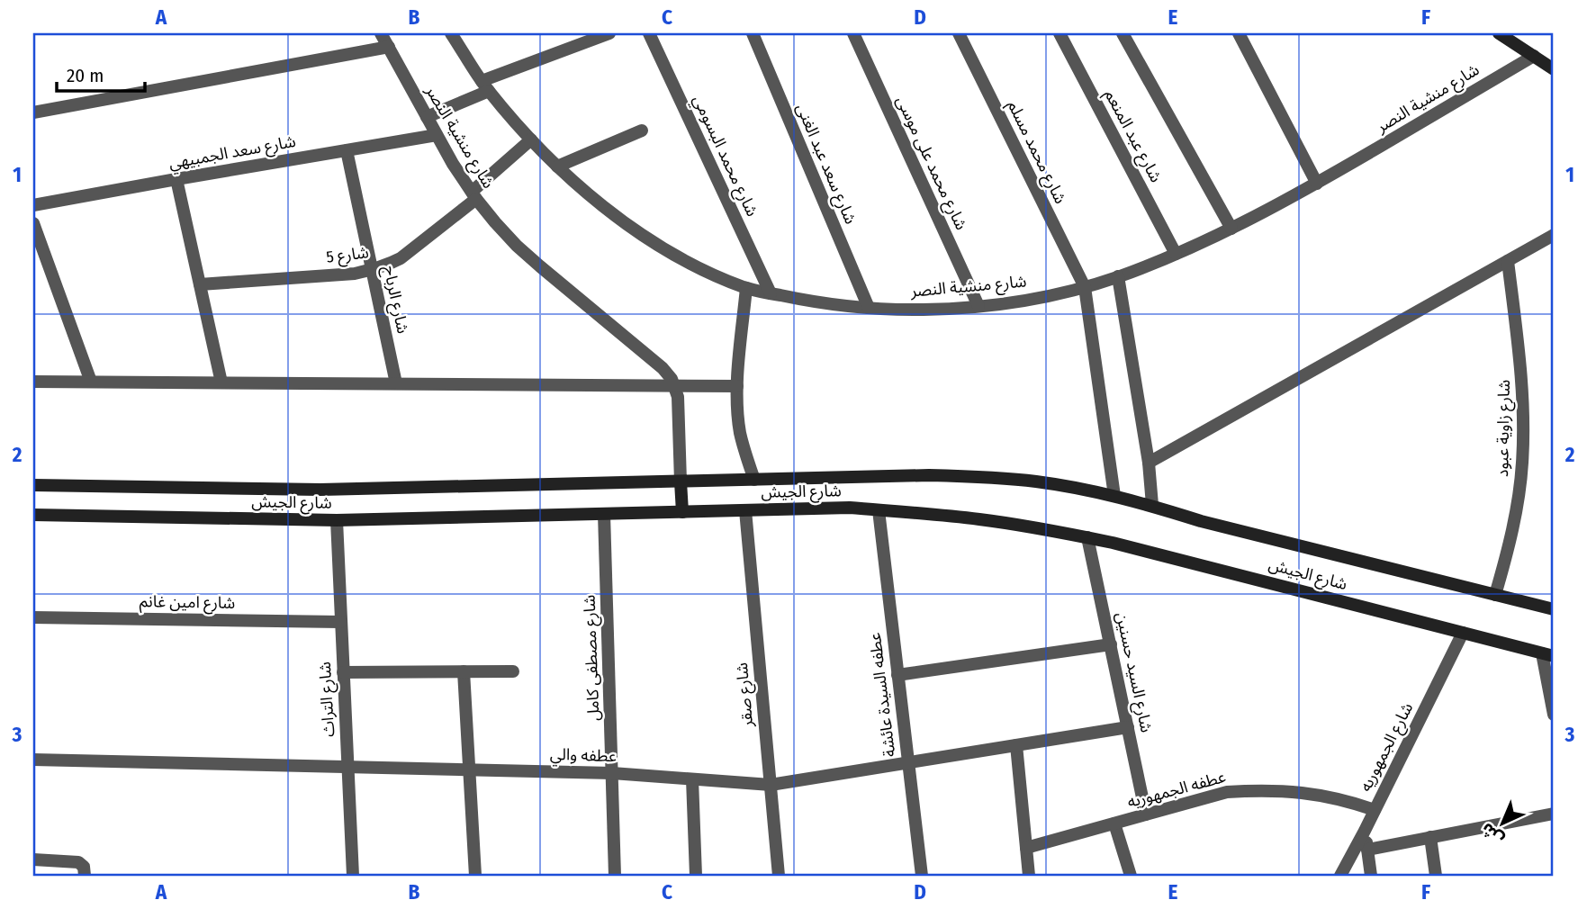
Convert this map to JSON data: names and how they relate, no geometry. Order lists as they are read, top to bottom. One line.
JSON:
{"streets":{"main road":["شارع الجيش"],"street":["شارع منشية النصر","شارع عبد المنعم","شارع سعد الجمبيهي","شارع محمد مسلم","شارع محمد البسومي","شارع محمد على موسى","شارع سعد عبد الغنى","شارع 5","شارع الرباح","شارع زاوية عبود","شارع امين غانم","شارع مصطفى كامل","شارع السيد حسنين","شارع صقر","عطفه السيدة عائشة","شارع التراث","شارع الجمهوريه","عطفه والي","عطفه الجمهوريه"]},"crossings":[["شارع منشية النصر","شارع عبد المنعم"],["شارع منشية النصر","شارع سعد الجمبيهي"],["شارع منشية النصر","شارع محمد مسلم"],["شارع منشية النصر","شارع محمد البسومي"],["شارع منشية النصر","شارع محمد على موسى"],["شارع منشية النصر","شارع سعد عبد الغنى"],["شارع منشية النصر","شارع 5"],["شارع سعد الجمبيهي","شارع الرباح"],["شارع محمد مسلم","شارع الجيش"],["شارع 5","شارع الرباح"],["شارع زاوية عبود","شارع الجيش"],["شارع الجيش","شارع مصطفى كامل"],["شارع الجيش","شارع السيد حسنين"],["شارع الجيش","شارع صقر"],["شارع الجيش","عطفه السيدة عائشة"],["شارع الجيش","شارع التراث"],["شارع الجيش","شارع الجمهوريه"],["شارع امين غانم","شارع التراث"],["شارع مصطفى كامل","عطفه والي"],["شارع السيد حسنين","عطفه والي"],["شارع السيد حسنين","عطفه الجمهوريه"],["شارع صقر","عطفه والي"],["عطفه السيدة عائشة","عطفه والي"],["شارع التراث","عطفه والي"],["شارع الجمهوريه","عطفه الجمهوريه"]],"scale_bar":"20 m","north":"bottom left","grid":{"columns":["A","B","C","D","E","F"],"rows":["1","2","3"]}}
